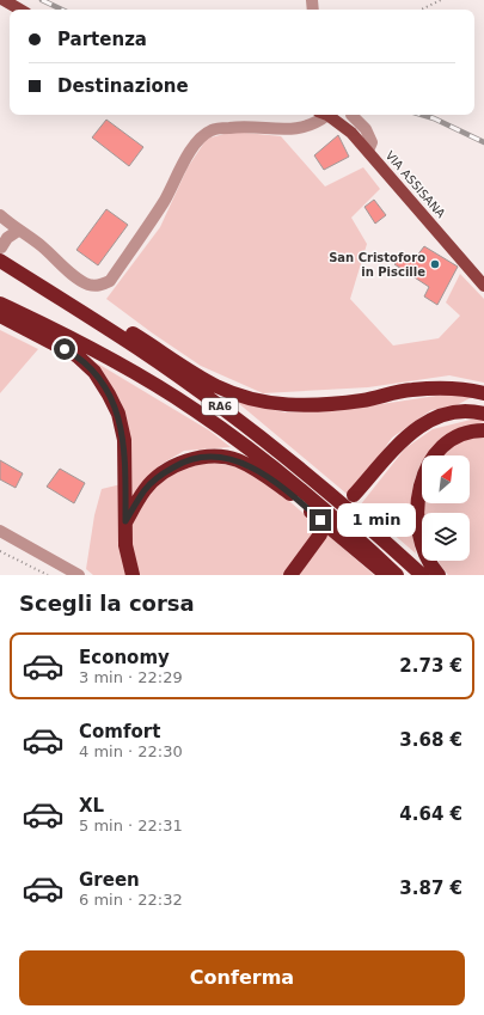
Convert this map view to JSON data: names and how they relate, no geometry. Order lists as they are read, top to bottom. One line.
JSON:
{"streets":{"highway":["RA6"],"main road":["VIA ASSISANA"]},"places":["San Cristoforo in Piscille"],"north":"top right","page":{"banner":["Partenza","Destinazione"],"bubble":"1 min","heading":"Scegli la corsa","list":[{"name":"Economy","note":"3 min · 22:29","value":"2.73 €"},{"name":"Comfort","note":"4 min · 22:30","value":"3.68 €"},{"name":"XL","note":"5 min · 22:31","value":"4.64 €"},{"name":"Green","note":"6 min · 22:32","value":"3.87 €"}],"buttons":"Conferma"}}
